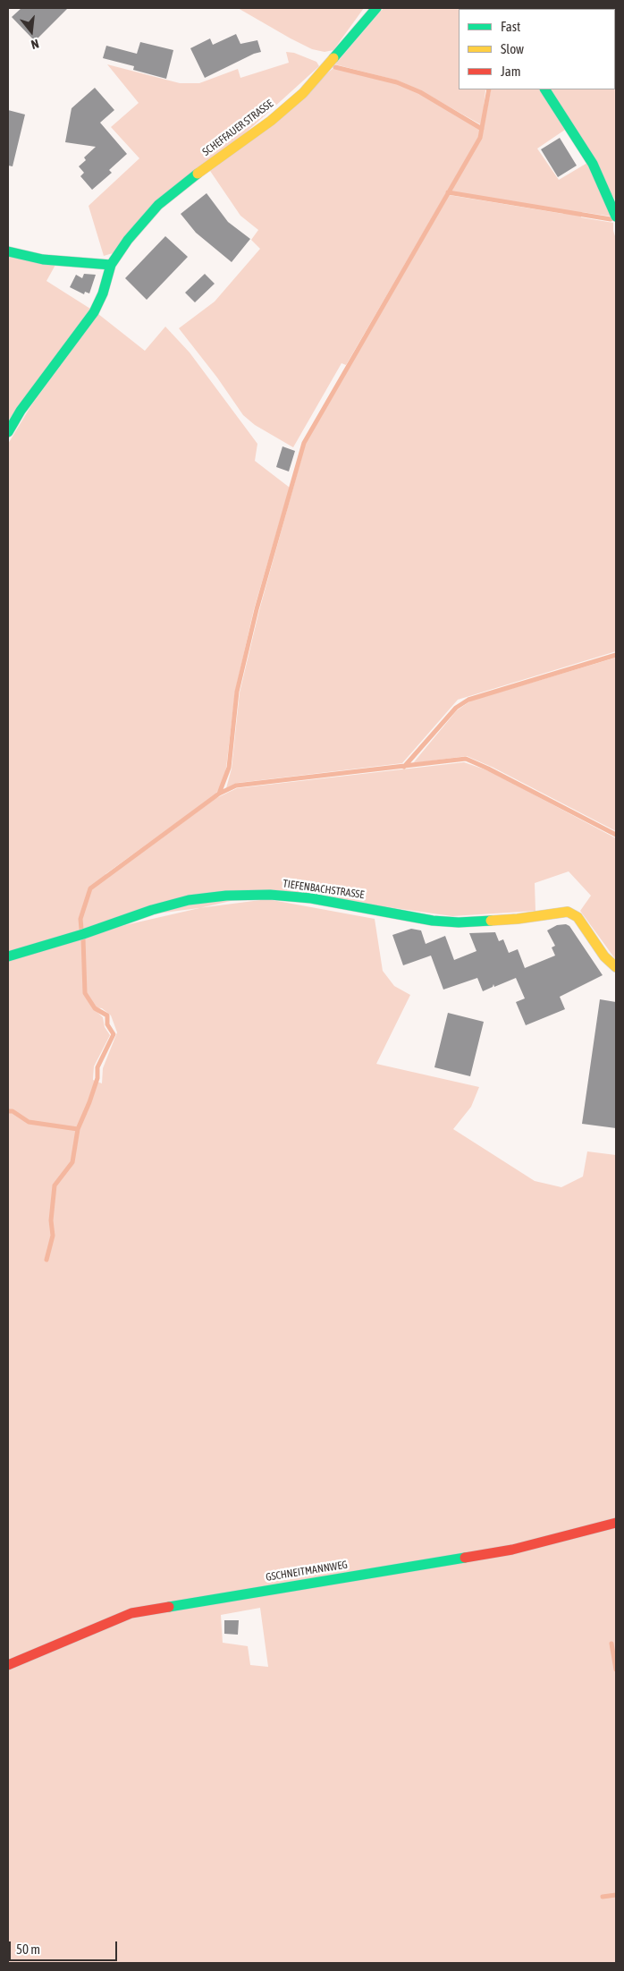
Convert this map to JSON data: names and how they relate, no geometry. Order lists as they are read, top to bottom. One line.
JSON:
{"streets":{"street":["SCHEFFAUER STRASSE","TIEFENBACHSTRASSE","GSCHNEITMANNWEG"]},"legend":["Fast","Slow","Jam"],"scale_bar":"50 m","north":"bottom"}
